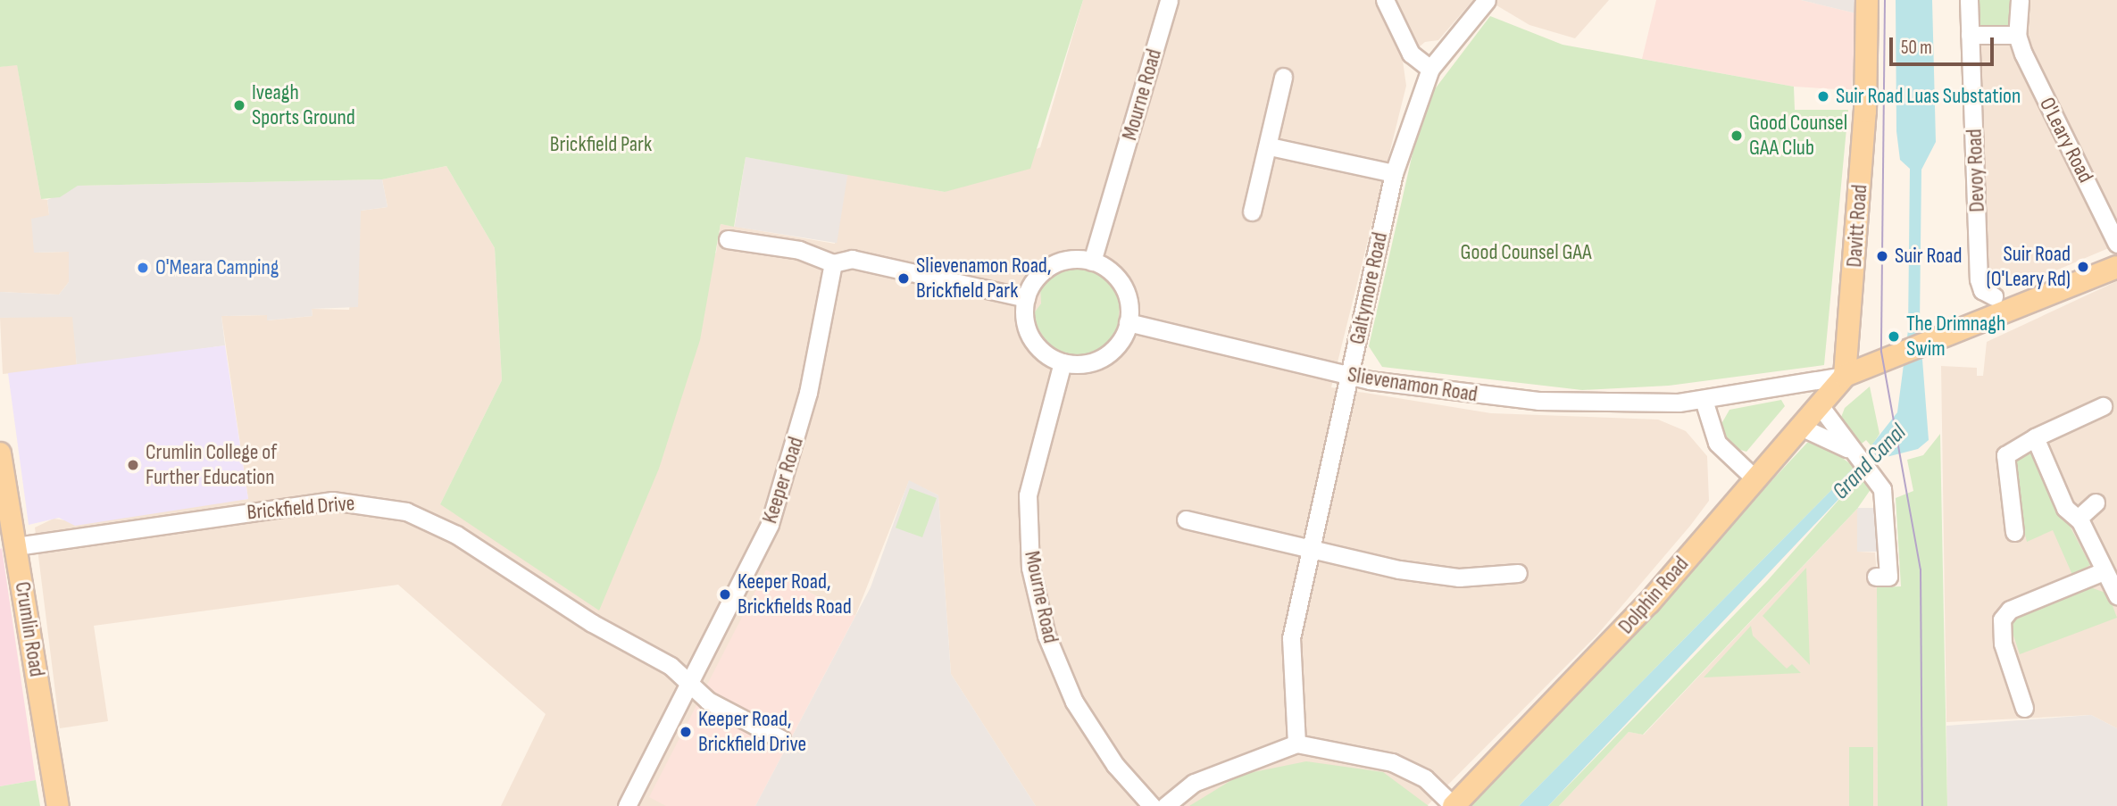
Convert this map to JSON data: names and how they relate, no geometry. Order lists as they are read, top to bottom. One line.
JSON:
{"streets":{"main road":["Davitt Road","Dolphin Road","Crumlin Road"],"street":["Mourne Road","O'Leary Road","Devoy Road","Galtymore Road","Slievenamon Road","Keeper Road","Brickfield Drive"]},"crossings":[["Mourne Road","Slievenamon Road"],["Davitt Road","Slievenamon Road"],["Davitt Road","Dolphin Road"],["Galtymore Road","Slievenamon Road"],["Galtymore Road","Dolphin Road"],["Slievenamon Road","Dolphin Road"],["Keeper Road","Brickfield Drive"],["Brickfield Drive","Crumlin Road"]],"water":["Grand Canal"],"parks":["Brickfield Park","Good Counsel GAA"],"places":["Suir Road Luas Substation","Iveagh Sports Ground","Good Counsel GAA Club","Suir Road","Suir Road (O'Leary Rd)","O'Meara Camping","Slievenamon Road, Brickfield Park","The Drimnagh Swim","Crumlin College of Further Education","Keeper Road, Brickfields Road","Keeper Road, Brickfield Drive"],"scale_bar":"50 m"}
